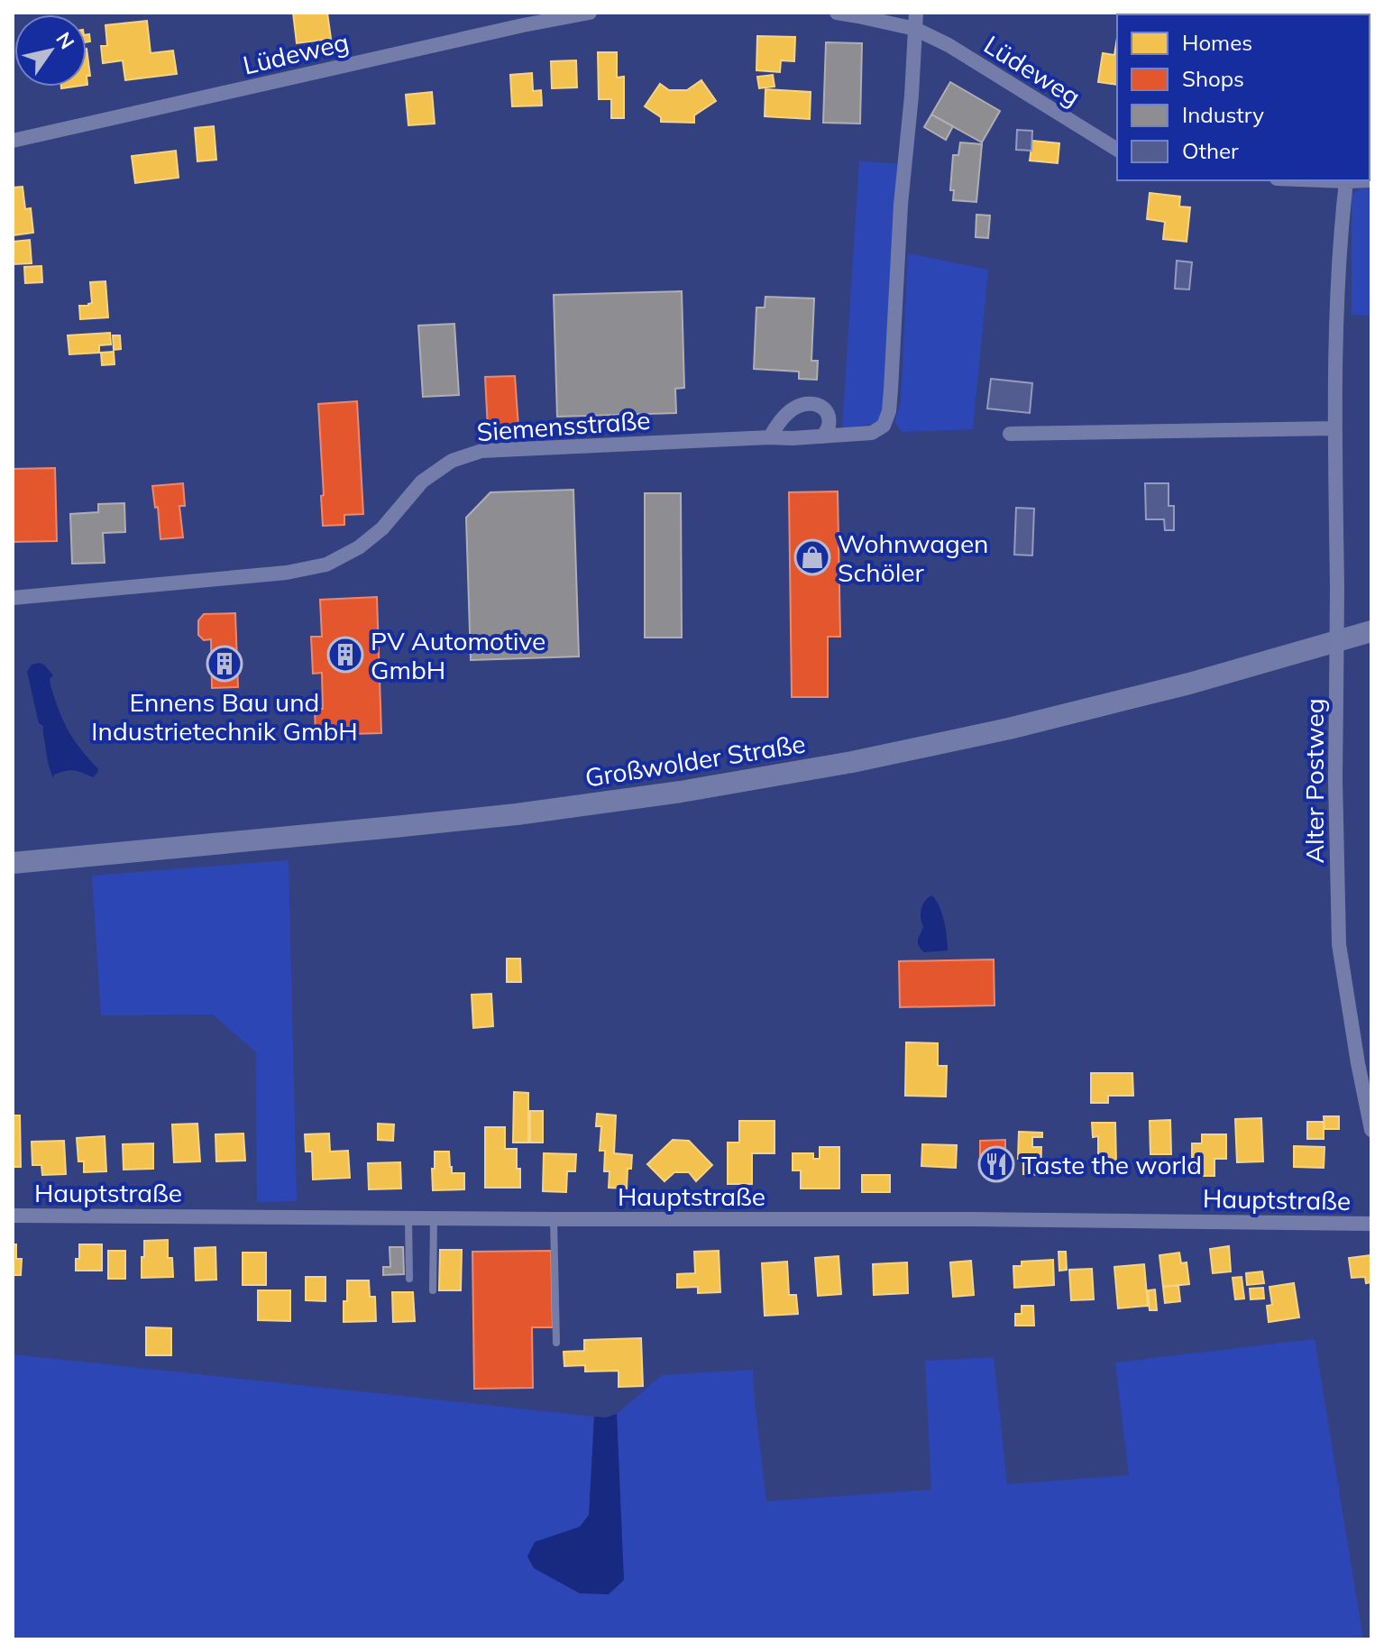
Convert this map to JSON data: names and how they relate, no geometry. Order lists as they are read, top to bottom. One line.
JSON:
{"streets":{"main road":["Großwolder Straße"],"street":["Lüdeweg","Siemensstraße","Alter Postweg","Hauptstraße"]},"crossings":[["Lüdeweg","Siemensstraße"]],"places":{"shop":["Wohnwagen Schöler"],"building":["PV Automotive GmbH","Ennens Bau und Industrietechnik GmbH"],"restaurant":["Taste the world"]},"legend":["Homes","Shops","Industry","Other"],"north":"top right"}
